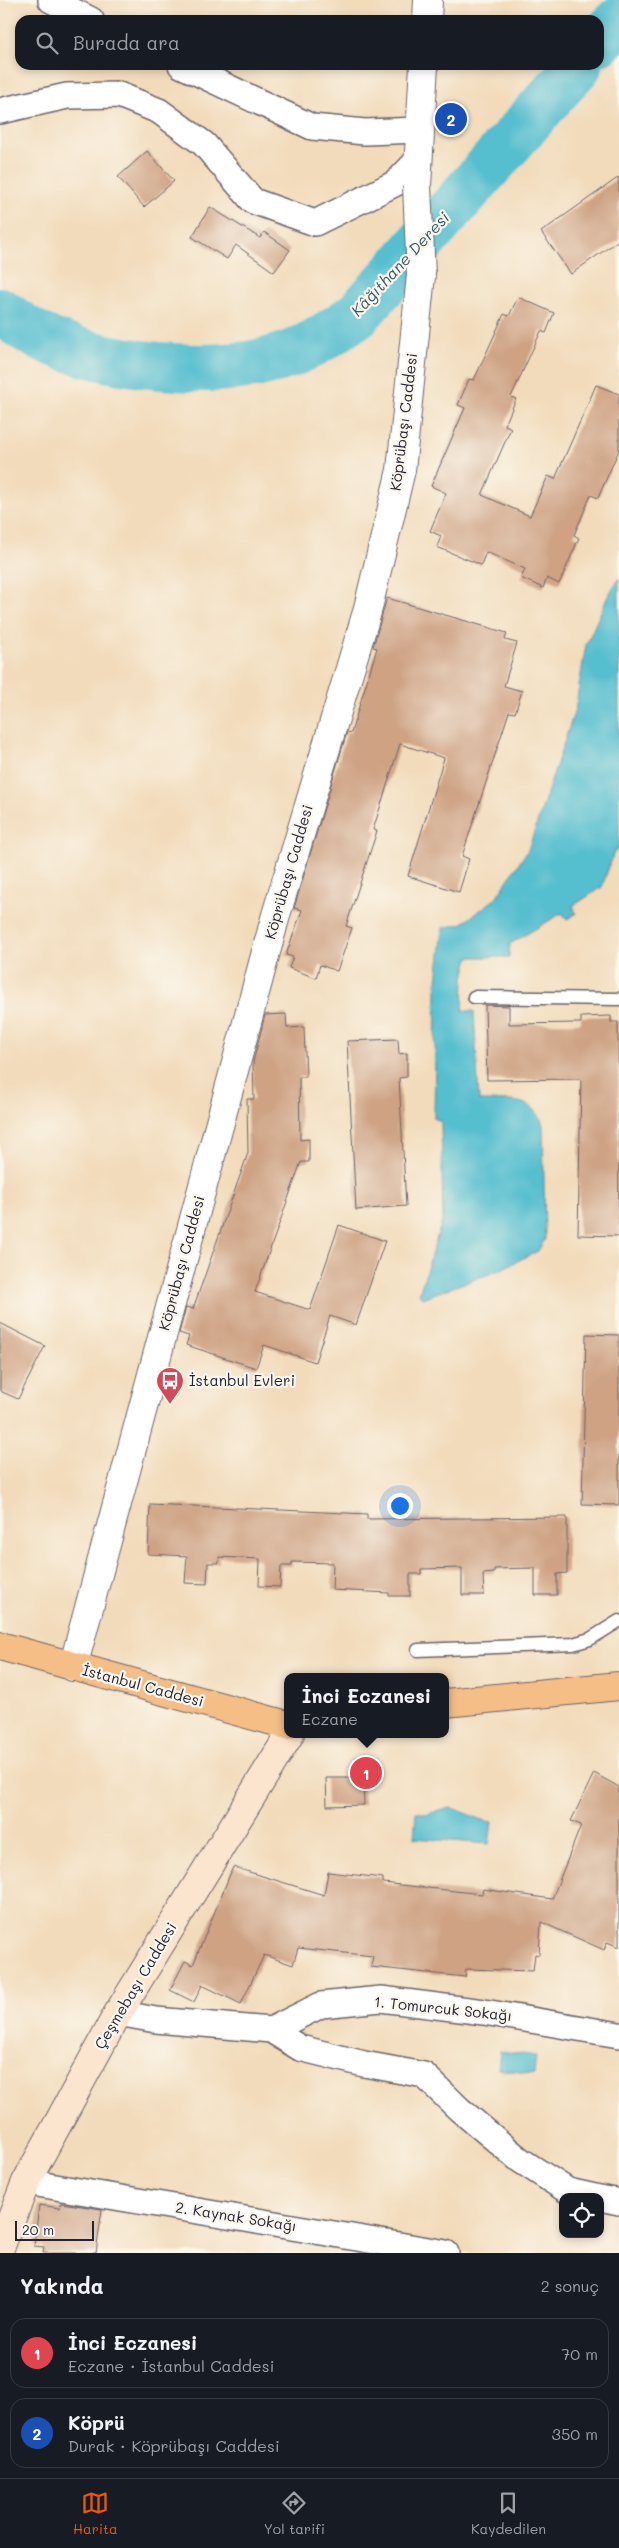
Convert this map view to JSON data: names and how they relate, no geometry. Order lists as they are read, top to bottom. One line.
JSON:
{"streets":{"main road":["İstanbul Caddesi","Çeşmebaşı Caddesi"],"street":["Köprübaşı Caddesi","1. Tomurcuk Sokağı","2. Kaynak Sokağı"]},"crossings":[["Köprübaşı Caddesi","İstanbul Caddesi"],["Çeşmebaşı Caddesi","2. Kaynak Sokağı"]],"water":["Kâğıthane Deresi"],"places":{"bus stop":["İstanbul Evleri"]},"scale_bar":"20 m","page":{"search":"Burada ara","pins":["2","1"],"popup":["İnci Eczanesi","Eczane"],"scale":"20 m","heading":["Yakında","2 sonuç"],"list":[{"mark":"1","name":"İnci Eczanesi","note":"Eczane · İstanbul Caddesi","value":"70 m"},{"mark":"2","name":"Köprü","note":"Durak · Köprübaşı Caddesi","value":"350 m"}],"nav":["Harita","Yol tarifi","Kaydedilen"]}}
